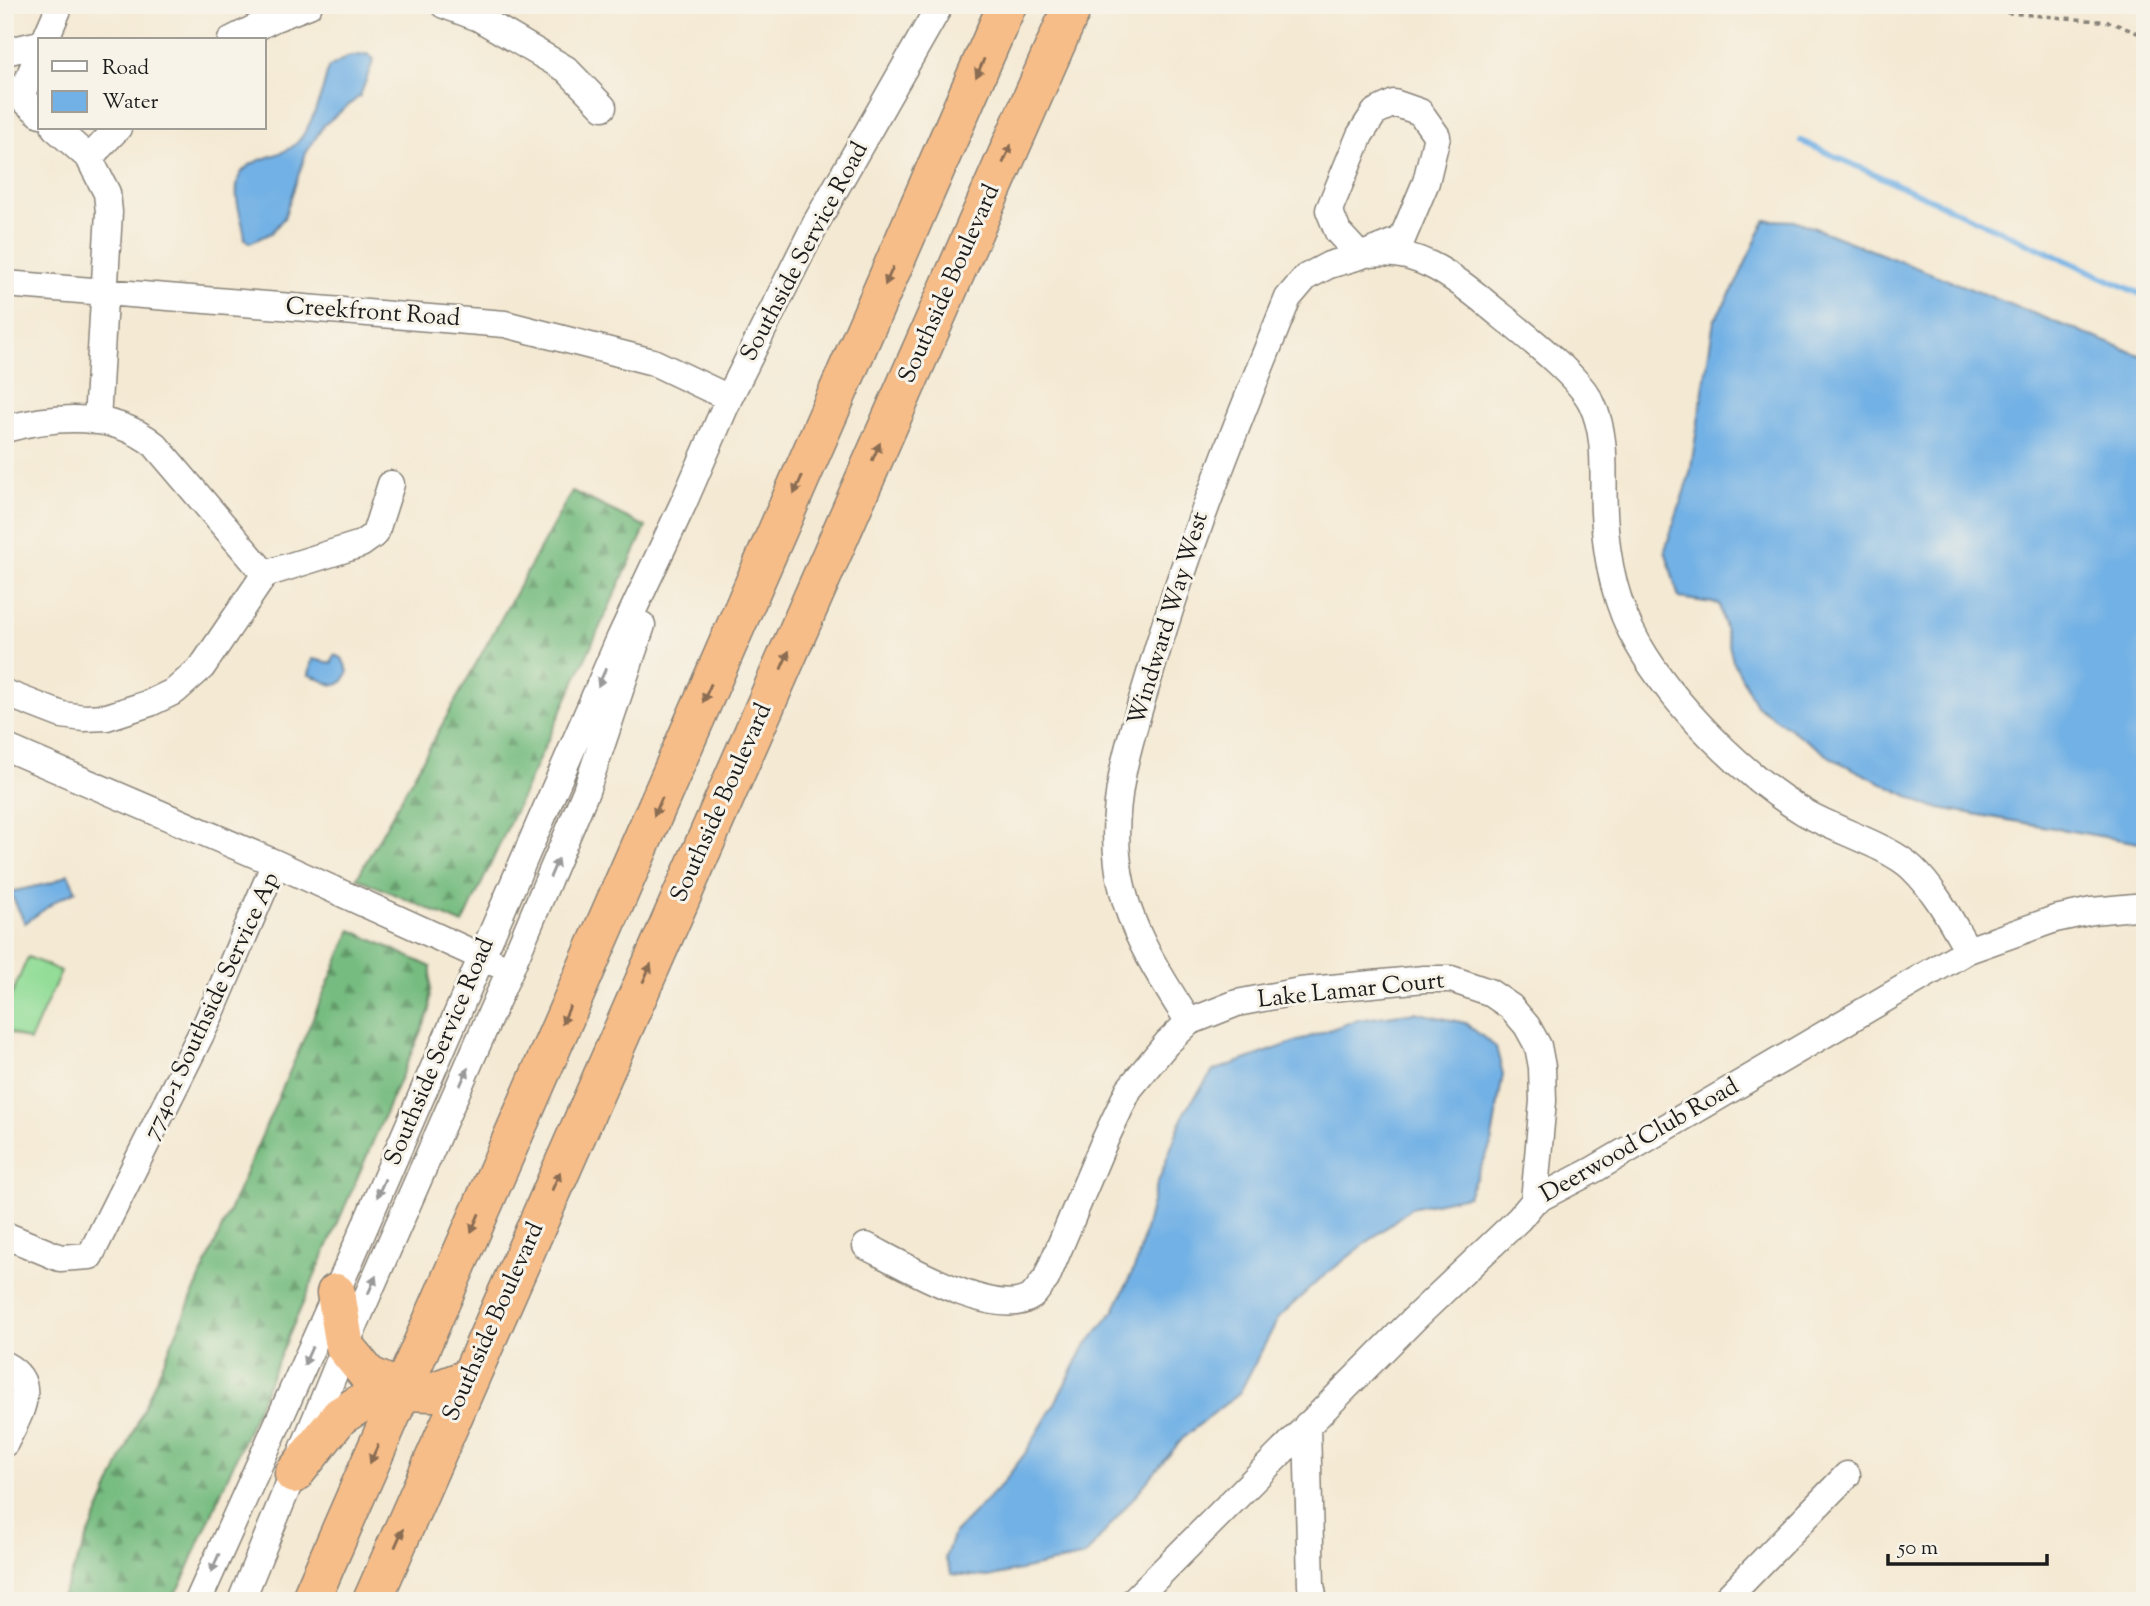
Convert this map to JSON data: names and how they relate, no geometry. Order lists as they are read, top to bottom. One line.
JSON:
{"streets":{"highway":["Southside Boulevard"],"street":["Southside Service Road","Creekfront Road","Windward Way West","Lake Lamar Court","7740-1 Southside Service Ap","Deerwood Club Road"]},"crossings":[["Southside Service Road","Creekfront Road"],["Southside Service Road","7740-1 Southside Service Ap"],["Windward Way West","Lake Lamar Court"],["Lake Lamar Court","Deerwood Club Road"]],"legend":["Road","Water"],"scale_bar":"50 m"}
